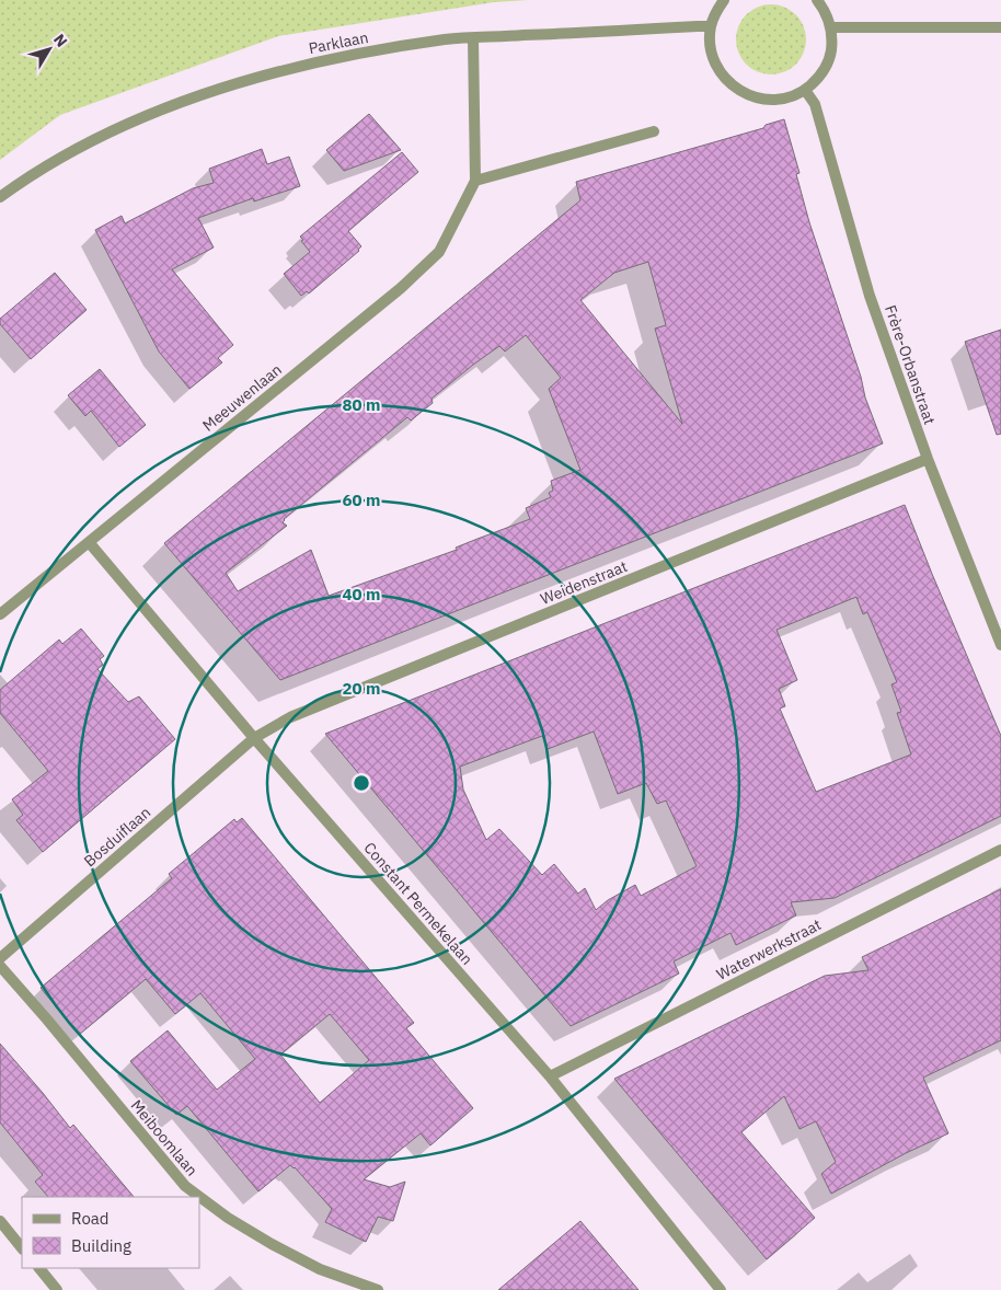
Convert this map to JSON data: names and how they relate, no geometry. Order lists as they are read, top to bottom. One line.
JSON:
{"streets":{"street":["Parklaan","Frère-Orbanstraat","Meeuwenlaan","Weidenstraat","Bosduiflaan","Constant Permekelaan","Waterwerkstraat","Meiboomlaan"]},"crossings":[["Parklaan","Meeuwenlaan"],["Frère-Orbanstraat","Weidenstraat"],["Meeuwenlaan","Constant Permekelaan"],["Weidenstraat","Bosduiflaan"],["Weidenstraat","Constant Permekelaan"],["Bosduiflaan","Constant Permekelaan"],["Constant Permekelaan","Waterwerkstraat"]],"legend":["Road","Building"],"north":"top right","rings":["80 m","60 m","40 m","20 m"]}
